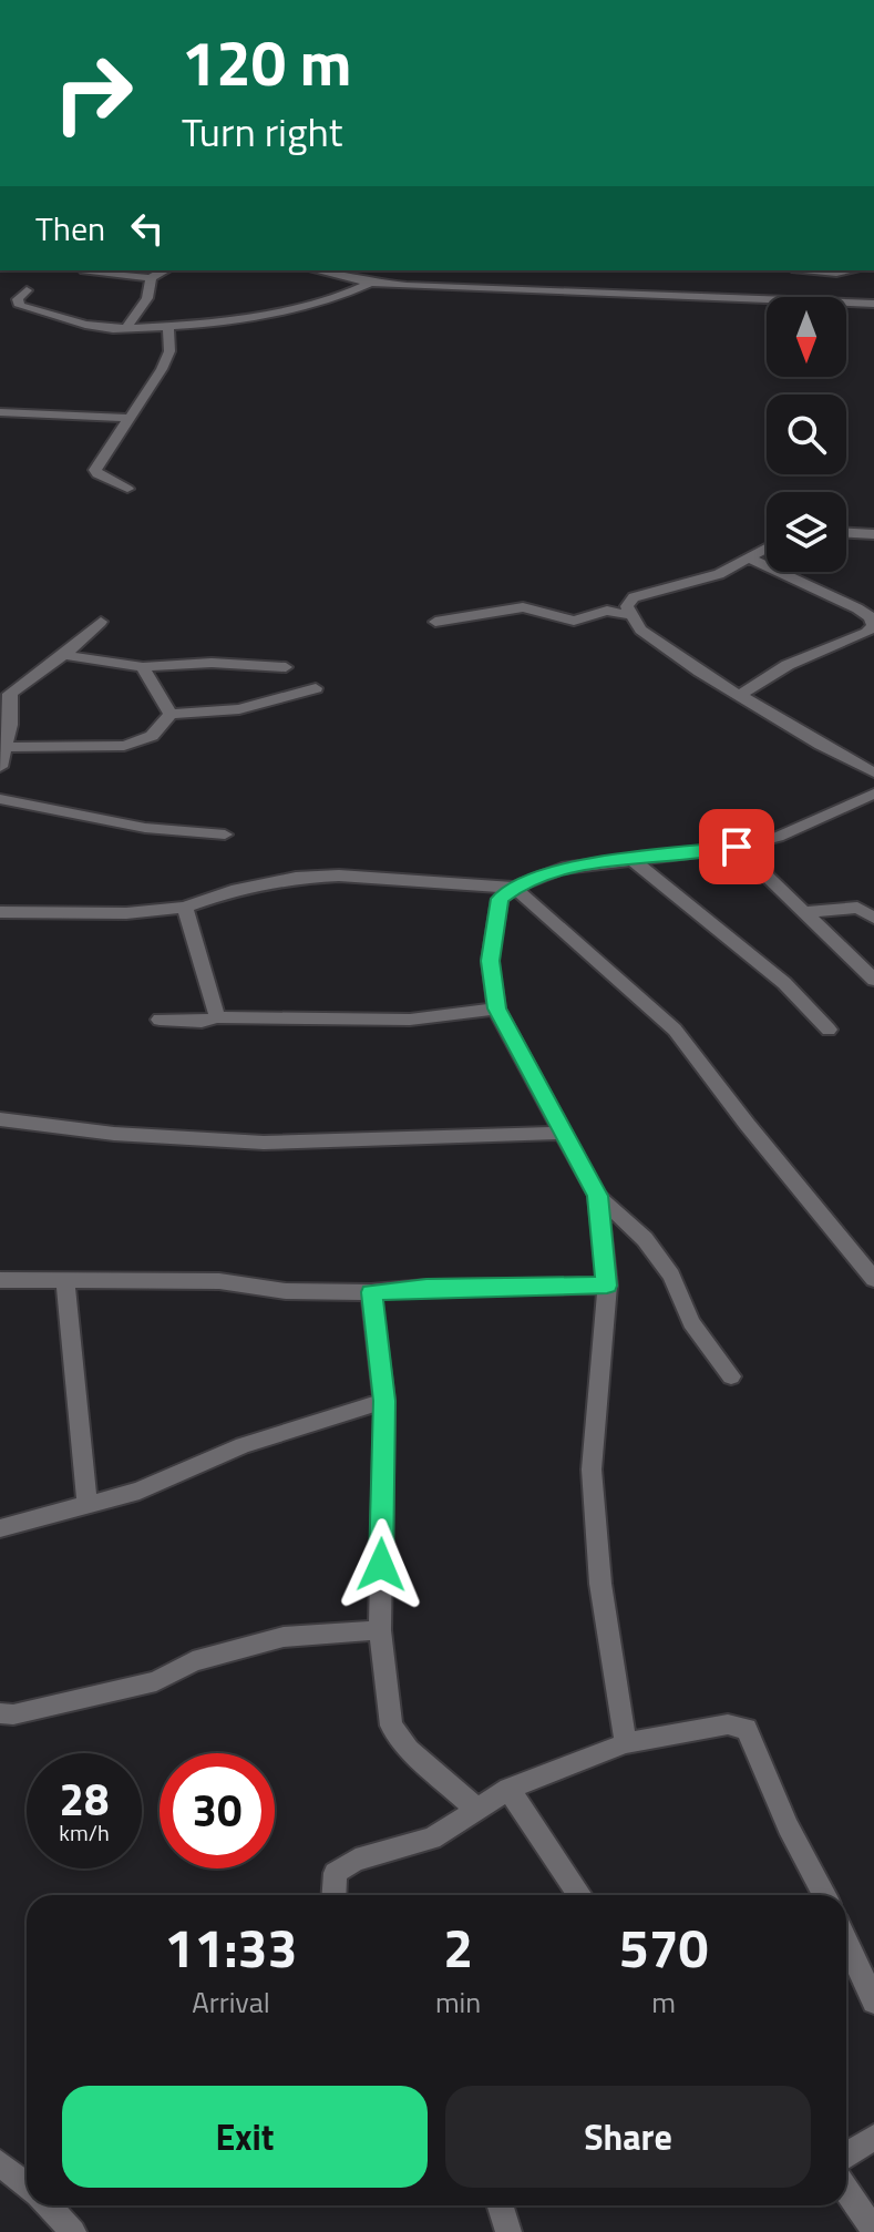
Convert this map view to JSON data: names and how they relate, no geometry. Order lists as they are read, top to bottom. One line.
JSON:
{"north":"bottom","page":{"turn":["120 m","Turn right"],"then":"Then","speed":"28 km/h","limit":"30","eta":["11:33","Arrival","2","min","570","m"],"buttons":["Exit","Share"]}}
